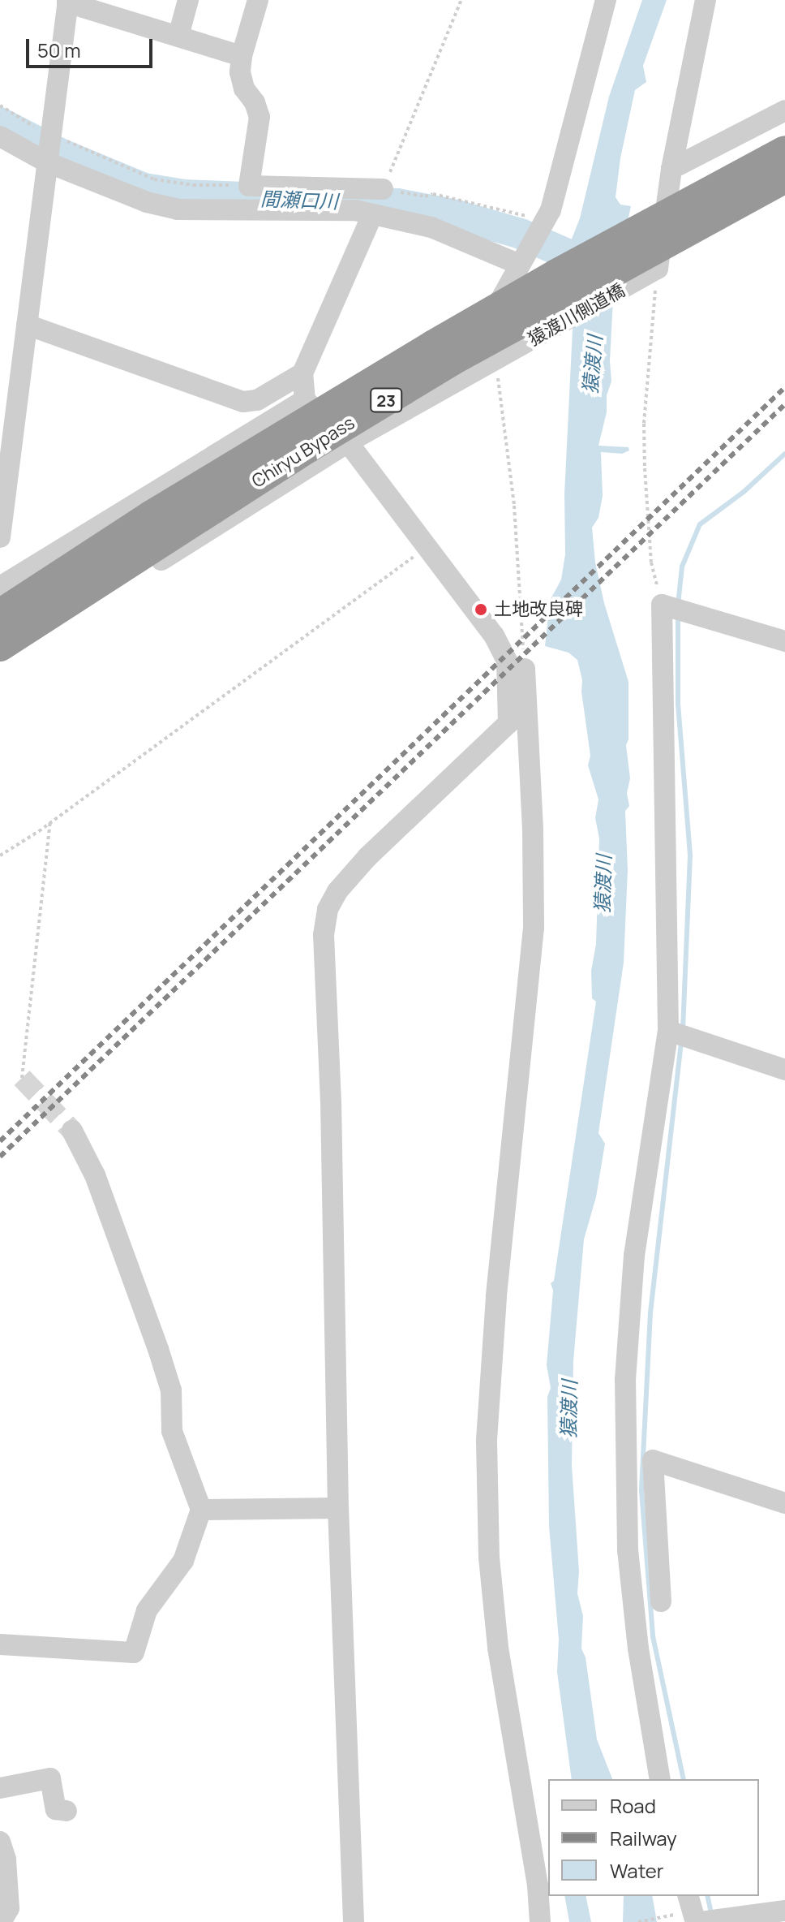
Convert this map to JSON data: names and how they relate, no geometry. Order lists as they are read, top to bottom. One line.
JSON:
{"streets":{"highway":["23","Chiryu Bypass"],"street":["猿渡川側道橋"]},"crossings":[["猿渡川側道橋","Chiryu Bypass"]],"water":["間瀬口川","猿渡川"],"places":["土地改良碑"],"legend":["Road","Railway","Water"],"scale_bar":"50 m"}
